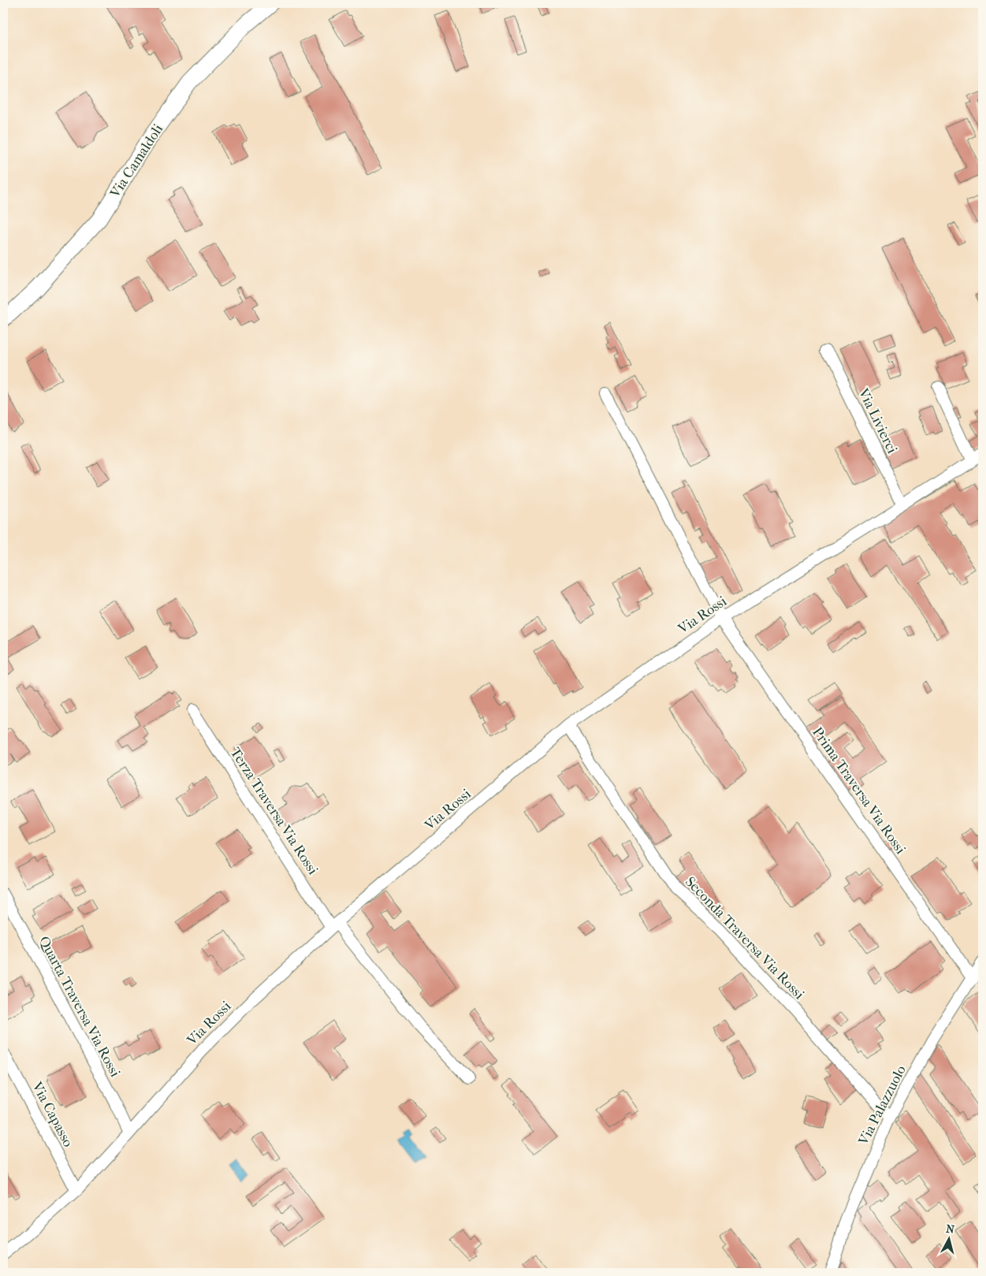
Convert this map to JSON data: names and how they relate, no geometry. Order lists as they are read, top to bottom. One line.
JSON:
{"streets":{"street":["Via Camaldoli","Via Livierci","Via Rossi","Prima Traversa Via Rossi","Terza Traversa Via Rossi","Seconda Traversa Via Rossi","Quarta Traversa Via Rossi","Via Palazzuolo","Via Capasso"]},"crossings":[["Via Livierci","Via Rossi"],["Via Rossi","Prima Traversa Via Rossi"],["Via Rossi","Terza Traversa Via Rossi"],["Via Rossi","Seconda Traversa Via Rossi"],["Via Rossi","Quarta Traversa Via Rossi"],["Via Rossi","Via Capasso"],["Prima Traversa Via Rossi","Via Palazzuolo"],["Seconda Traversa Via Rossi","Via Palazzuolo"]],"north":"top"}
